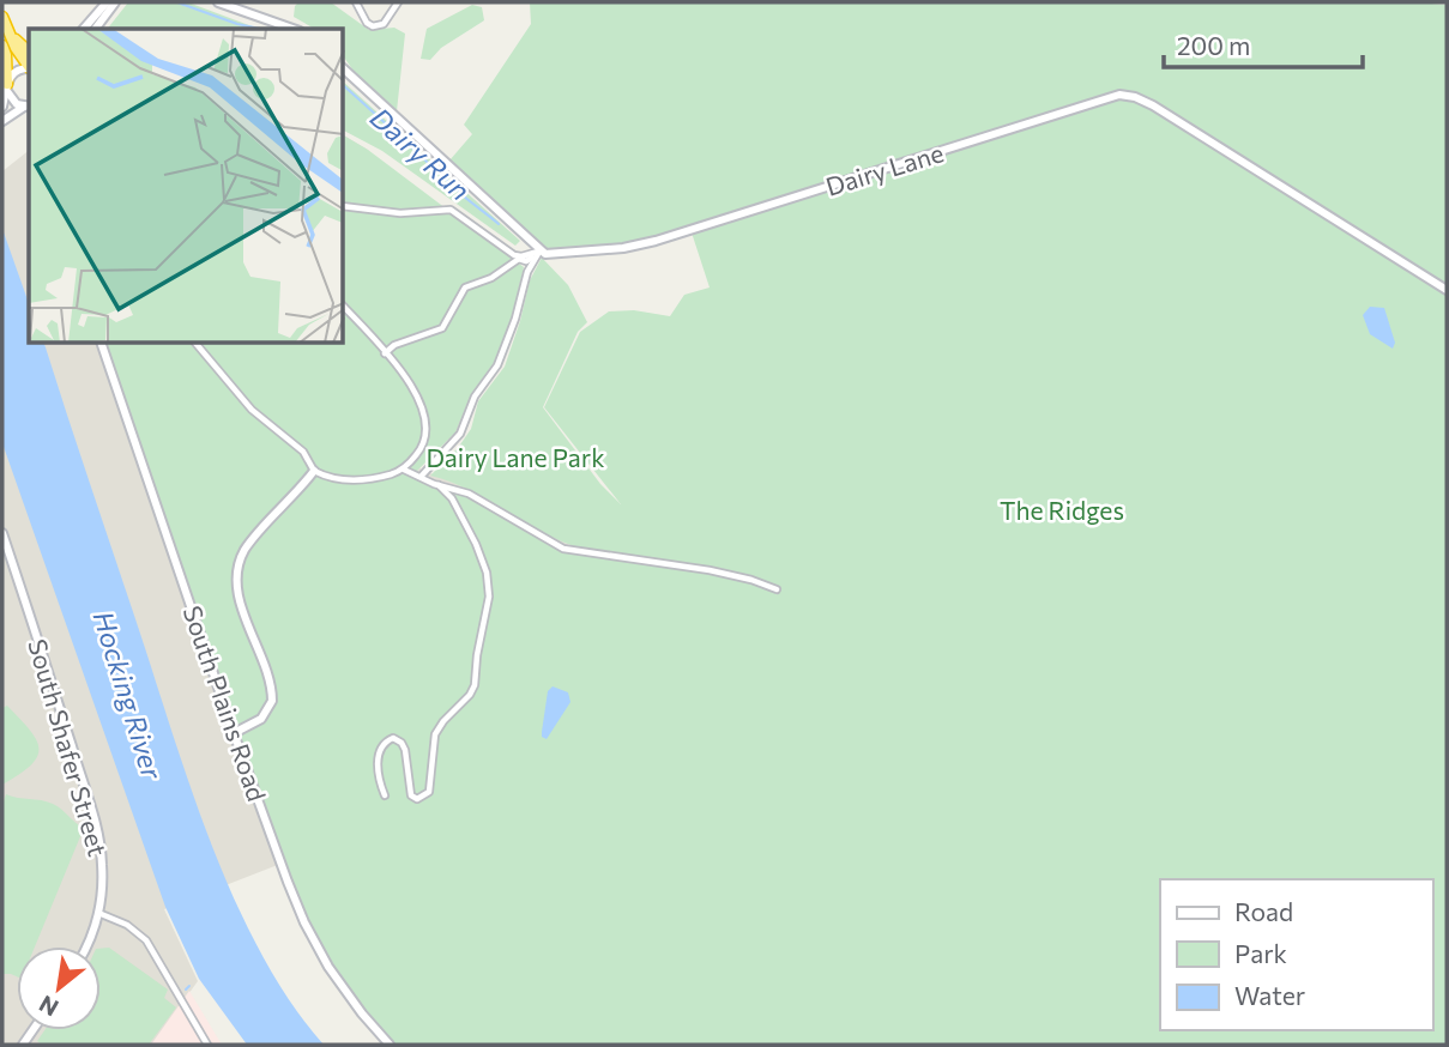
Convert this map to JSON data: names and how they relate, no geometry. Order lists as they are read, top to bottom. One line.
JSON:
{"streets":{"street":["Dairy Lane","South Plains Road","South Shafer Street"]},"water":["Dairy Run","Hocking River"],"parks":["Dairy Lane Park","The Ridges"],"legend":["Road","Park","Water"],"scale_bar":"200 m","north":"bottom left"}
